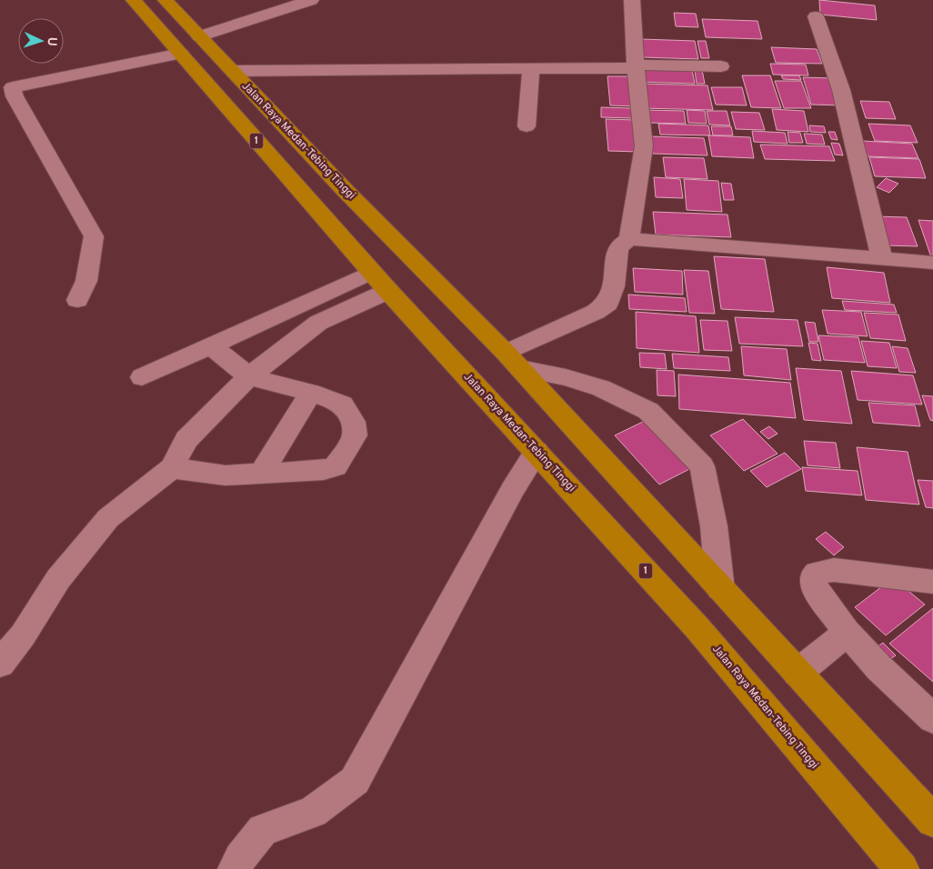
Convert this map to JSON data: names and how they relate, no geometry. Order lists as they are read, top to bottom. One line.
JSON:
{"streets":{"highway":["1","Jalan Raya Medan-Tebing Tinggi"]},"north":"right"}
